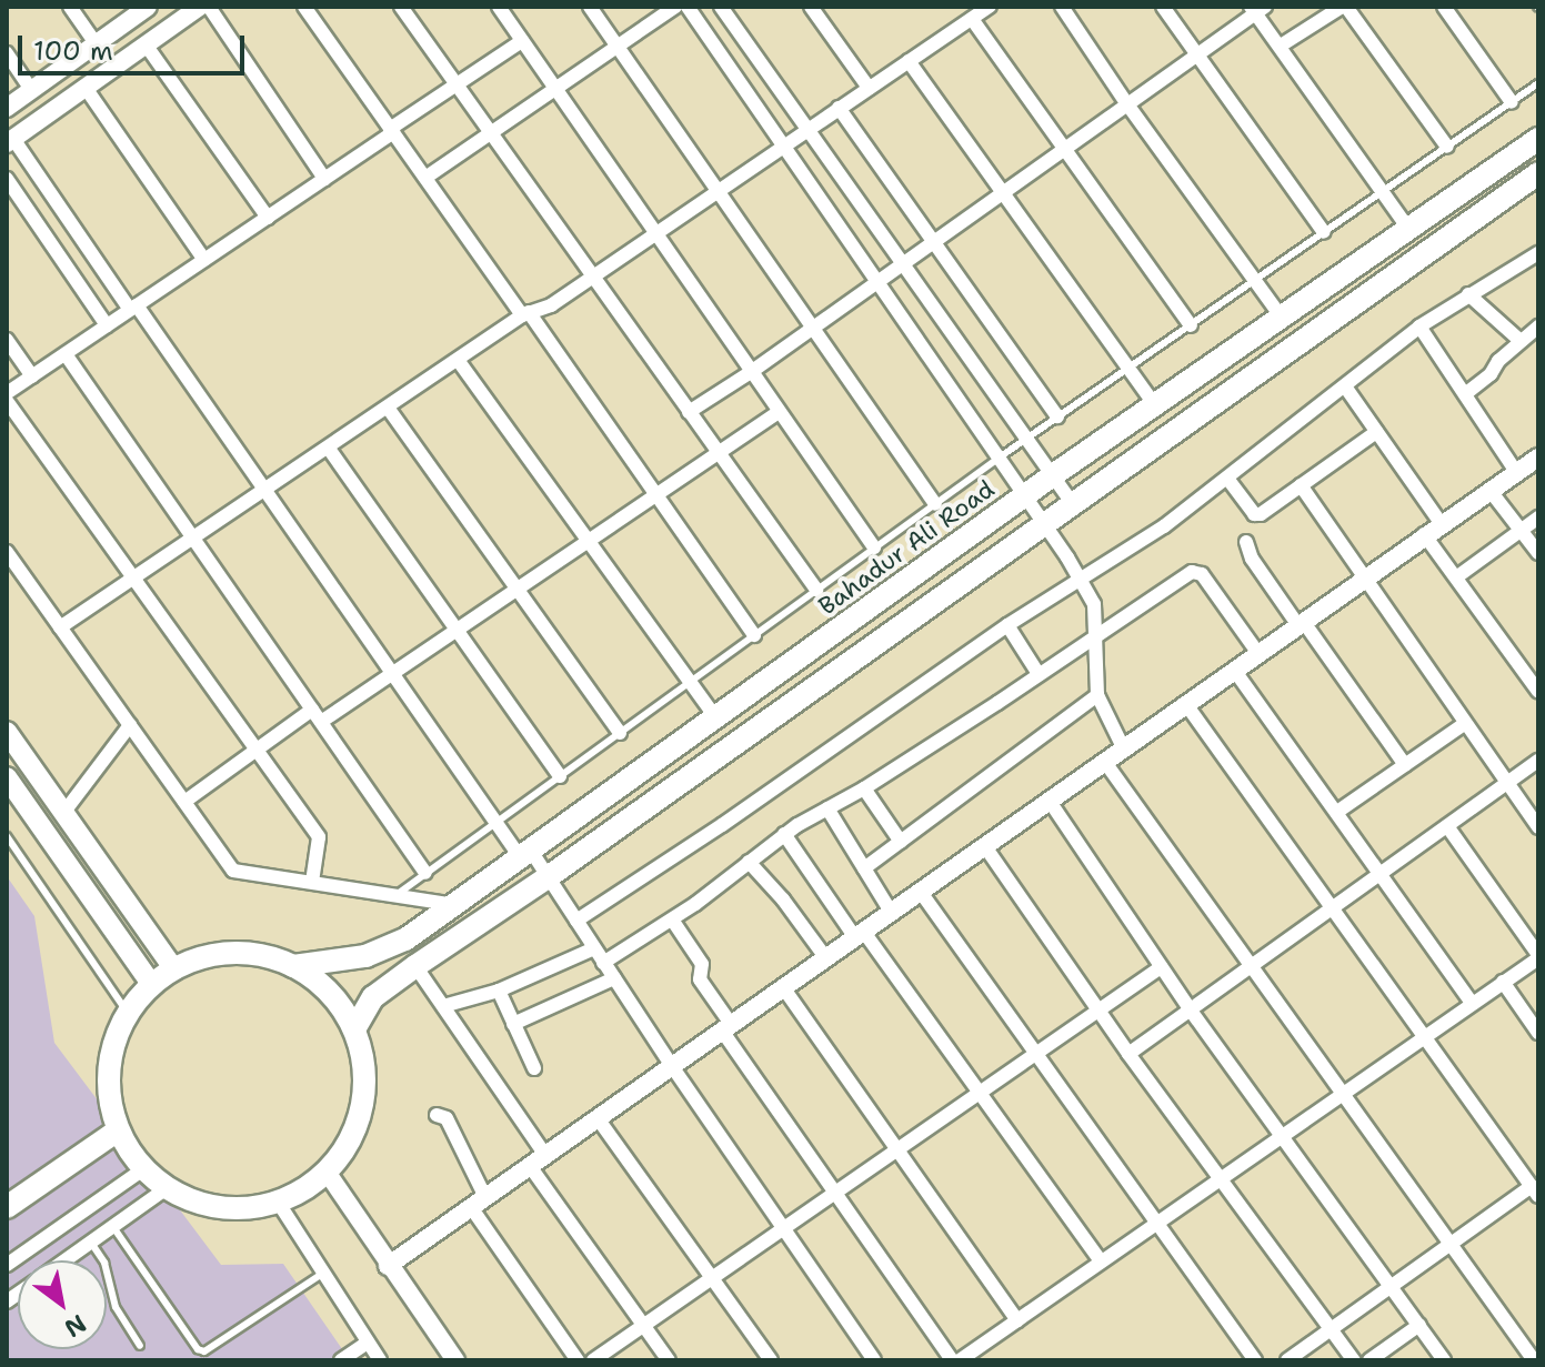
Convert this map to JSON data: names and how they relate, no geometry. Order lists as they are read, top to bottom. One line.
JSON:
{"streets":{"main road":["Bahadur Ali Road"]},"scale_bar":"100 m","north":"bottom right"}
